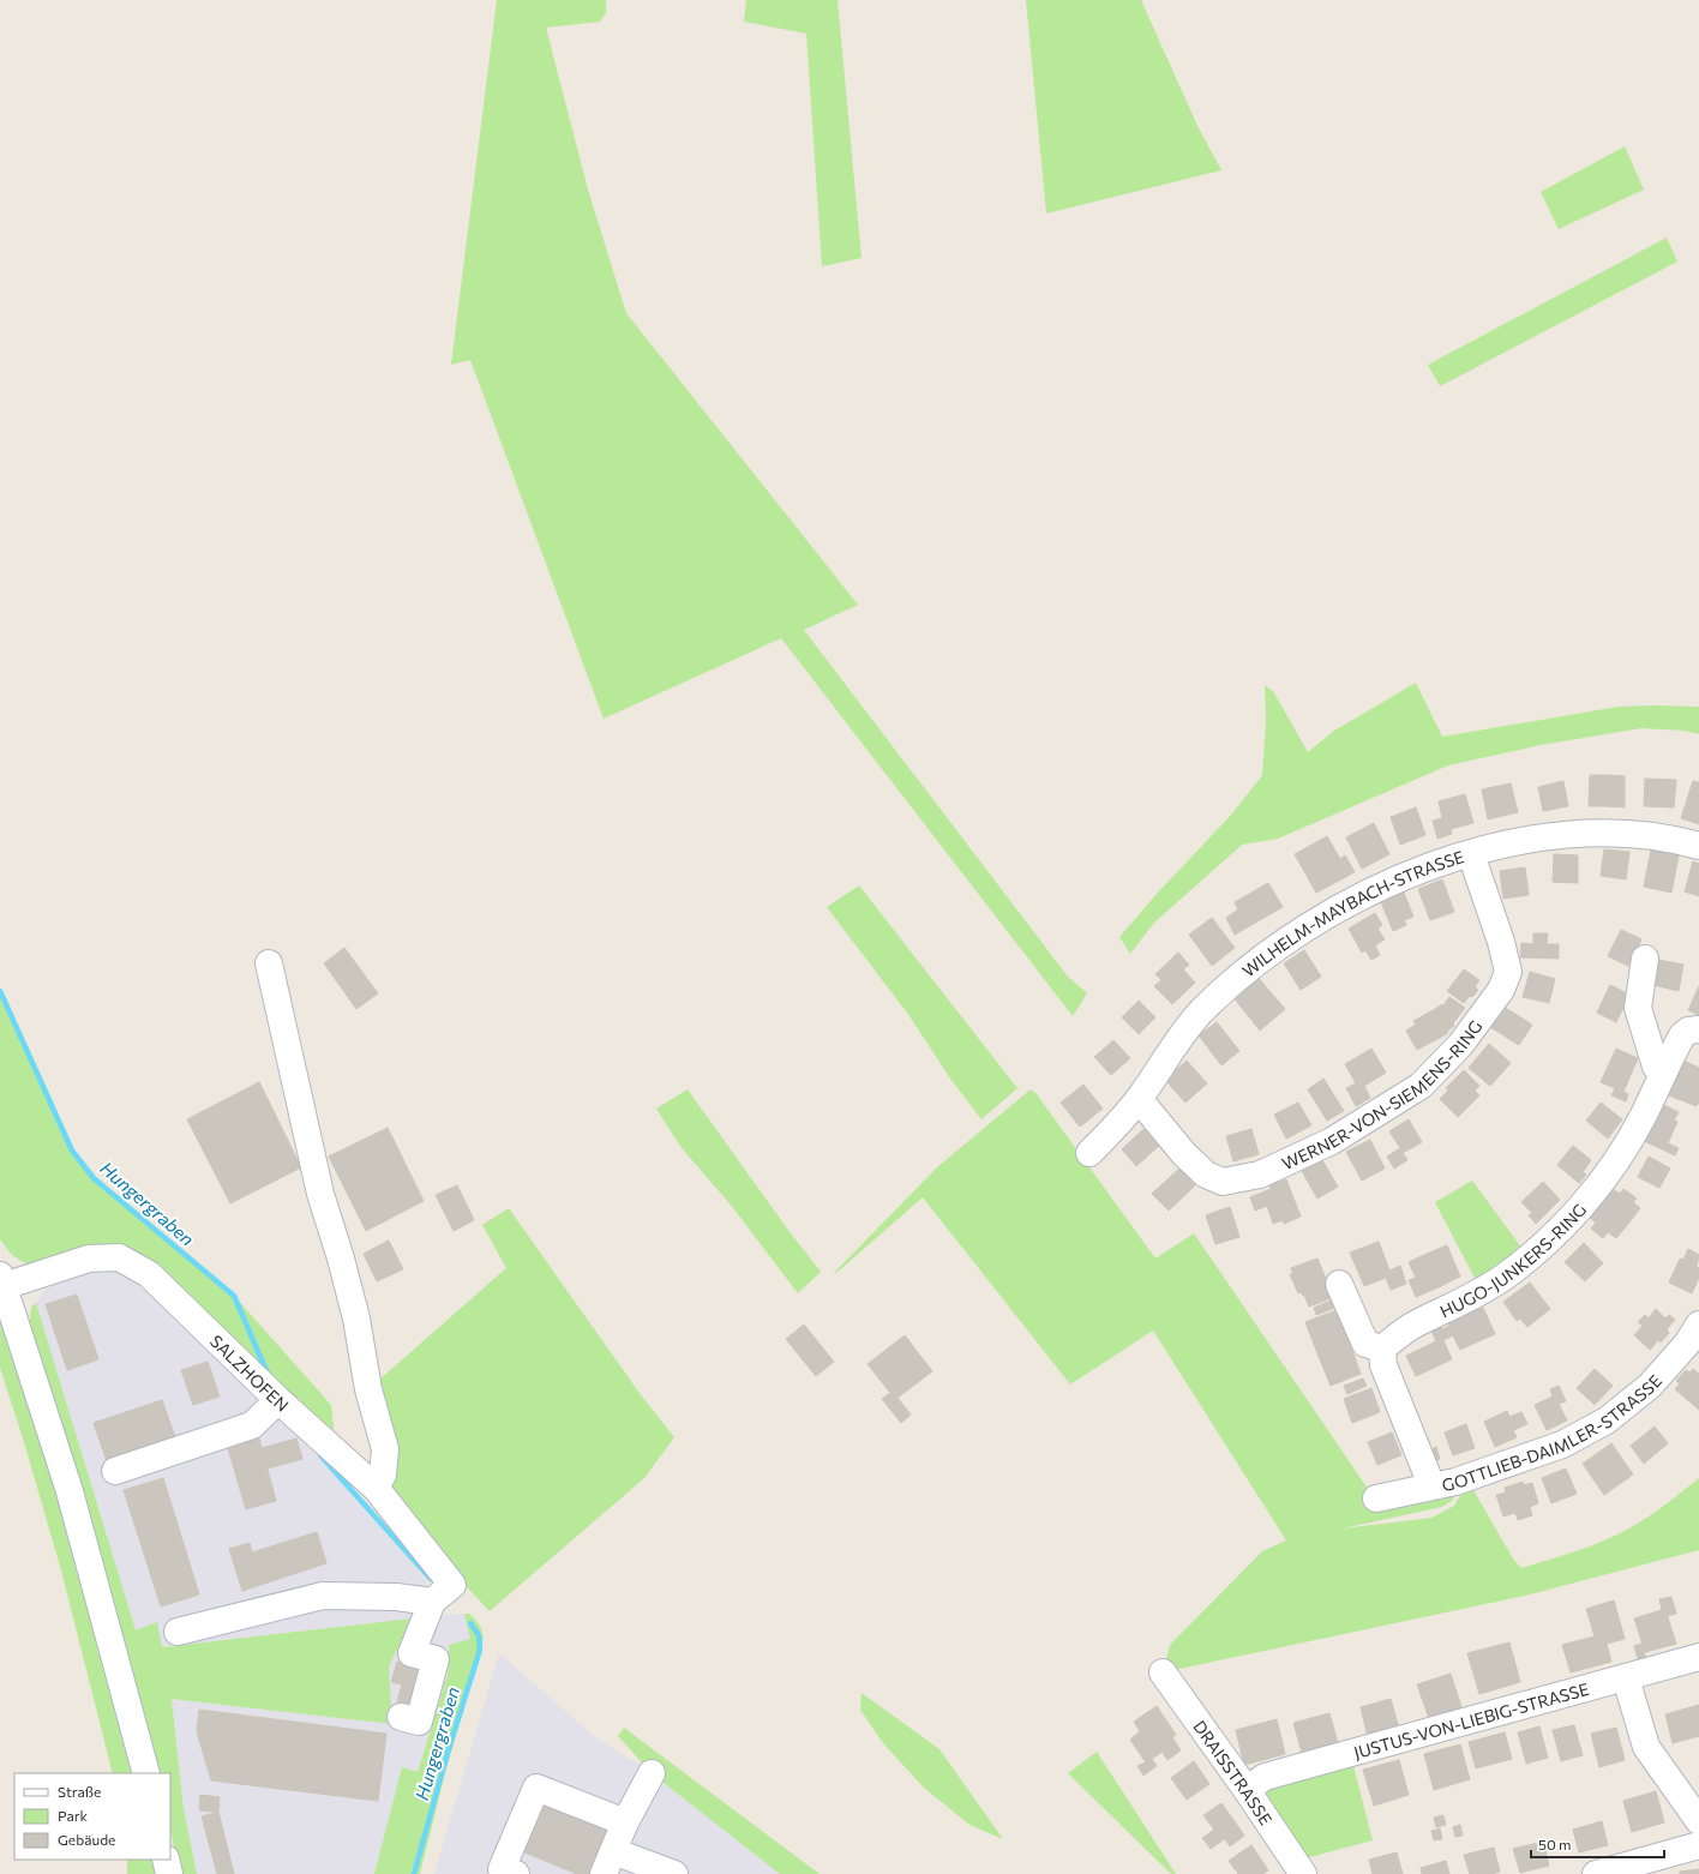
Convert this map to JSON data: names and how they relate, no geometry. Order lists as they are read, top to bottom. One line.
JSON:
{"streets":{"street":["WILHELM-MAYBACH-STRASSE","WERNER-VON-SIEMENS-RING","HUGO-JUNKERS-RING","SALZHOFEN","GOTTLIEB-DAIMLER-STRASSE","JUSTUS-VON-LIEBIG-STRASSE","DRAISSTRASSE"]},"crossings":[["WILHELM-MAYBACH-STRASSE","WERNER-VON-SIEMENS-RING"],["JUSTUS-VON-LIEBIG-STRASSE","DRAISSTRASSE"]],"water":["Hungergraben"],"legend":["Straße","Park","Gebäude"],"scale_bar":"50 m"}
